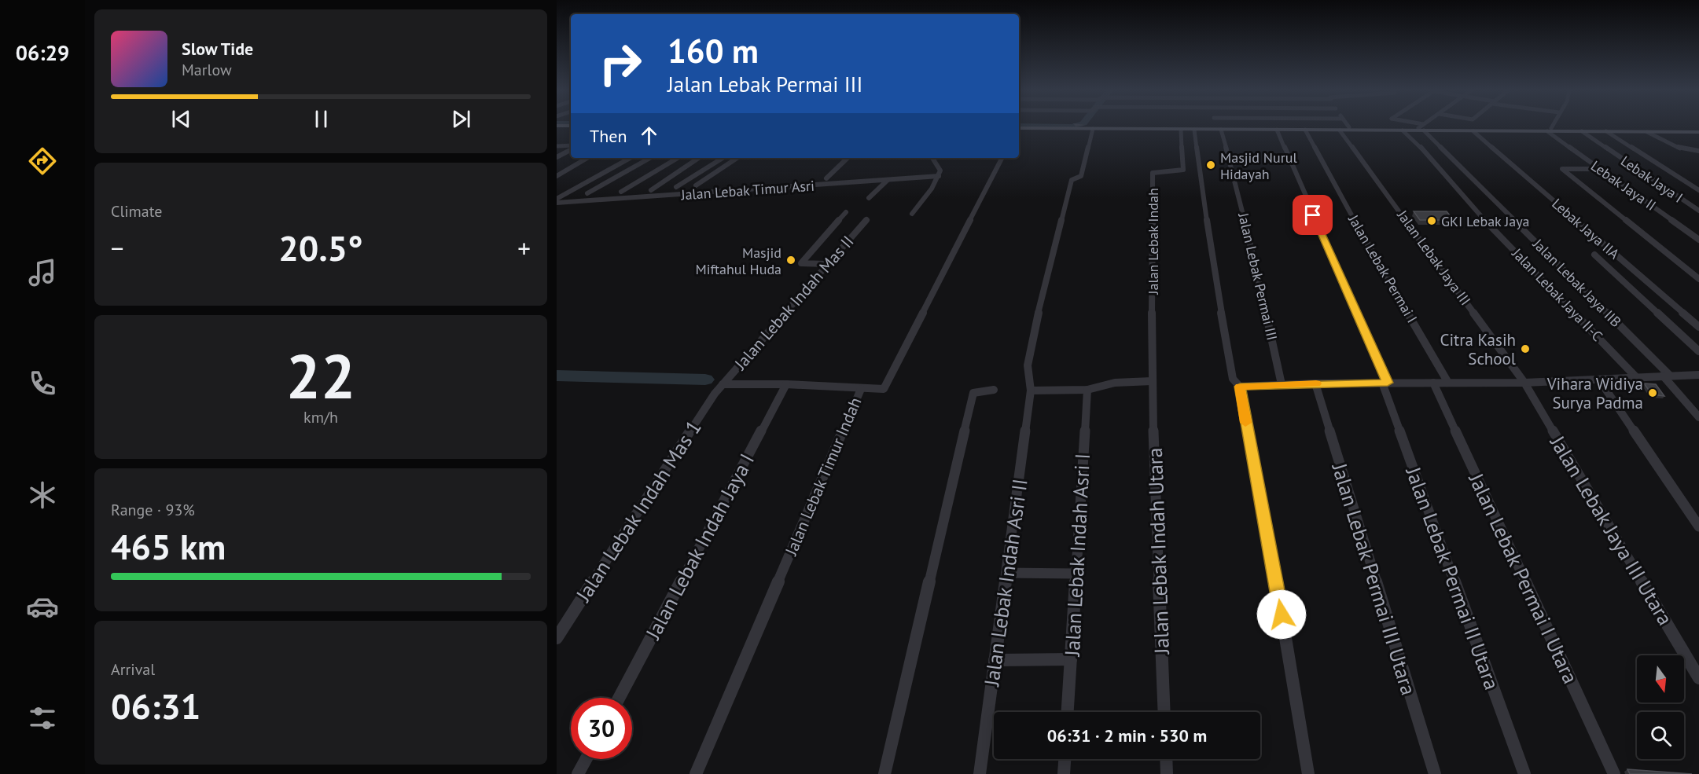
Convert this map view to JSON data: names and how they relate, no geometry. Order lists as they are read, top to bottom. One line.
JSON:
{"streets":{"street":["Lebak Jaya I","Lebak Jaya II","Jalan Lebak Timur Asri","Lebak Jaya IIA","Jalan Lebak Indah","Jalan Lebak Jaya III","Jalan Lebak Permai I","Jalan Lebak Permai III","Jalan Lebak Jaya IIB","Jalan Lebak Jaya II-C","Jalan Lebak Indah Mas II","Jalan Lebak Timur Indah","Jalan Lebak Indah Mas 1","Jalan Lebak Jaya III Utara","Jalan Lebak Indah Jaya I","Jalan Lebak Indah Utara","Jalan Lebak Indah Asri I","Jalan Lebak Permai II Utara","Jalan Lebak Permai I Utara","Jalan Lebak Permai III Utara","Jalan Lebak Indah Asri II"]},"crossings":[["Jalan Lebak Indah","Jalan Lebak Indah Utara"],["Jalan Lebak Jaya III","Jalan Lebak Jaya III Utara"],["Jalan Lebak Indah Mas II","Jalan Lebak Indah Mas 1"]],"places":["Masjid Nurul Hidayah","GKI Lebak Jaya","Masjid Miftahul Huda","Citra Kasih School","Vihara Widiya Surya Padma"],"north":"bottom","page":{"tabs":"06:29","turn":["160 m","Jalan Lebak Permai III"],"song":["Slow Tide","Marlow"],"then":"Then","tile":["Climate",["22","km/h"],["Range · 93%","465 km"],["Arrival","06:31"]],"heat":["−","20.5°","+"],"limit":"30","trip":"06:31 · 2 min · 530 m"}}
